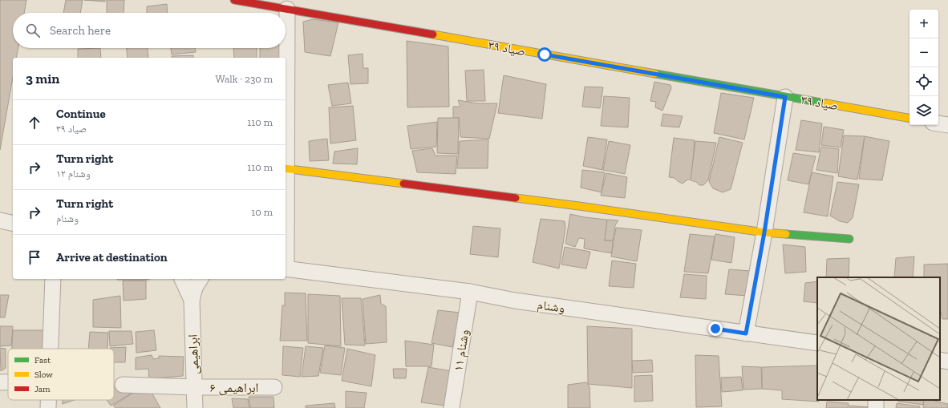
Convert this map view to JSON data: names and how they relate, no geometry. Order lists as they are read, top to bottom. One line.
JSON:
{"streets":{"street":["صیاد ۳۹","وشنام","وشنام ۱۱","ابراهیمی","ابراهیمی ۶"]},"crossings":[["وشنام","وشنام ۱۱"],["ابراهیمی","ابراهیمی ۶"]],"legend":["Fast","Slow","Jam"],"page":{"map_buttons":["+","−"],"search":"Search here","heading":["3 min","Walk · 230 m"],"list":[["Continue","صیاد ۳۹","110 m"],["Turn right","وشنام ۱۲","110 m"],["Turn right","وشنام","10 m"],"Arrive at destination"]}}
